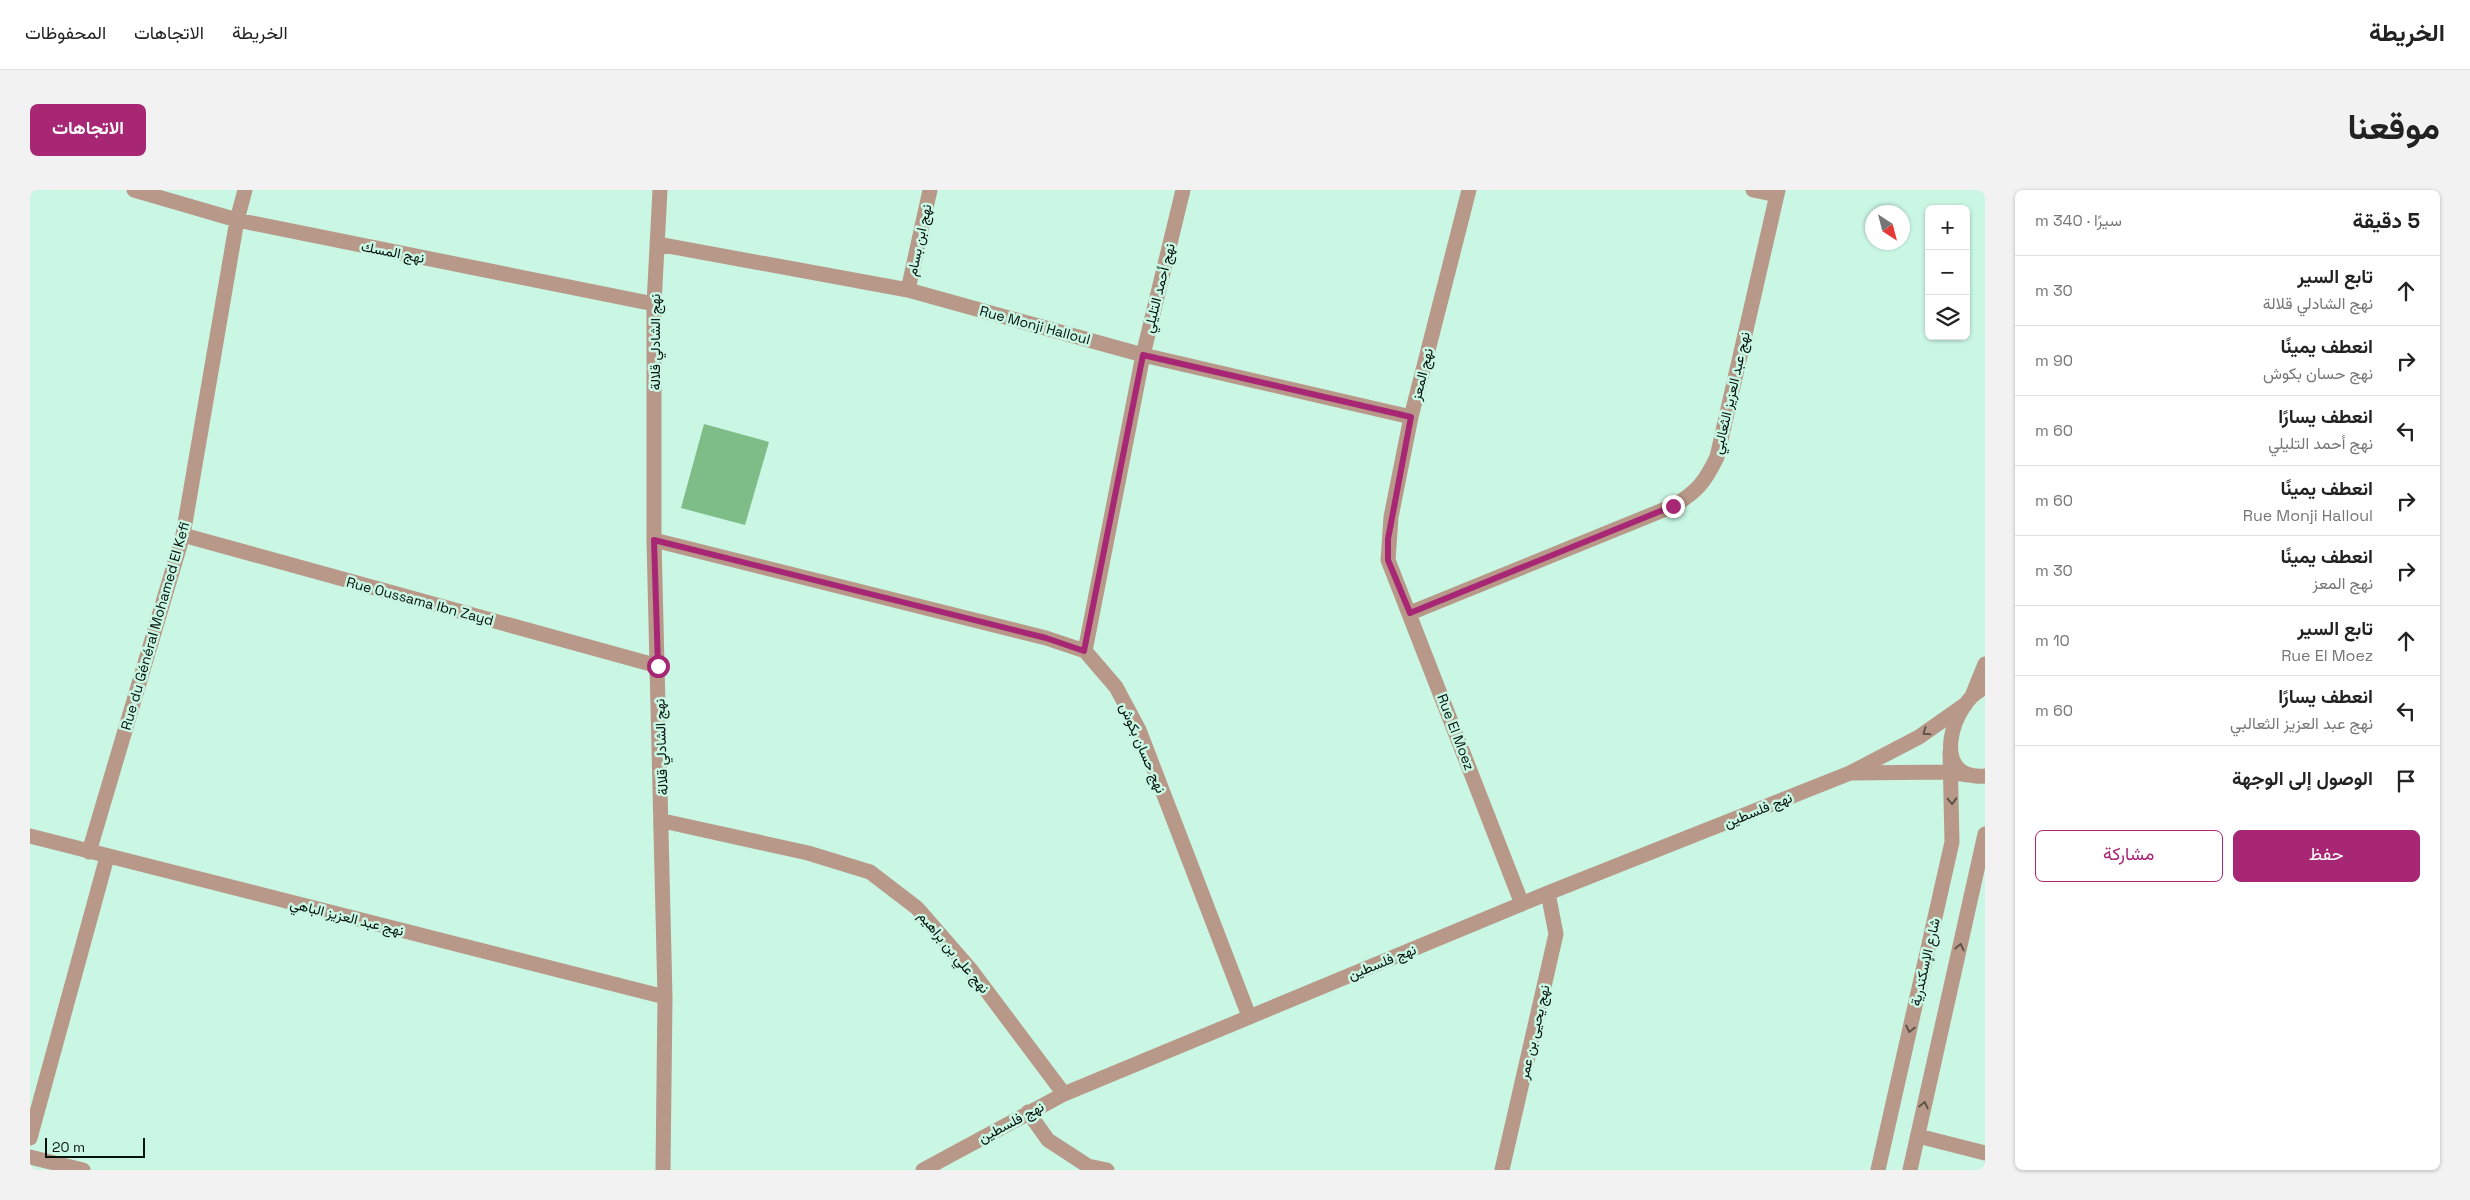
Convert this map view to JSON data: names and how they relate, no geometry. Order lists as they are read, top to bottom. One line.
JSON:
{"streets":{"street":["نهج ابن بسام","نهج المسك","نهج أحمد التليلي","Rue Monji Halloul","نهج الشادلي قلالة","نهج المعز","نهج عبد العزيز الثعالبي","Rue Oussama Ibn Zayd","Rue du Général Mohamed El Kefi","Rue El Moez","نهج حسان بكوش","نهج فلسطين","نهج عبد العزيز الباهي","نهج علي بن براهيم","شارع الإسكندرية","نهج يحيى بن عمر"]},"crossings":[["نهج ابن بسام","Rue Monji Halloul"],["نهج المسك","نهج الشادلي قلالة"],["نهج المسك","Rue du Général Mohamed El Kefi"],["نهج أحمد التليلي","Rue Monji Halloul"],["نهج أحمد التليلي","نهج حسان بكوش"],["Rue Monji Halloul","نهج الشادلي قلالة"],["Rue Monji Halloul","نهج المعز"],["نهج الشادلي قلالة","Rue Oussama Ibn Zayd"],["نهج الشادلي قلالة","نهج حسان بكوش"],["نهج الشادلي قلالة","نهج عبد العزيز الباهي"],["نهج الشادلي قلالة","نهج علي بن براهيم"],["نهج المعز","Rue El Moez"],["نهج عبد العزيز الثعالبي","Rue El Moez"],["Rue Oussama Ibn Zayd","Rue du Général Mohamed El Kefi"],["Rue du Général Mohamed El Kefi","نهج عبد العزيز الباهي"],["Rue El Moez","نهج فلسطين"],["نهج حسان بكوش","نهج فلسطين"],["نهج فلسطين","نهج علي بن براهيم"],["نهج فلسطين","شارع الإسكندرية"],["نهج فلسطين","نهج يحيى بن عمر"]],"scale_bar":"20 m","north":"bottom right","page":{"header":"الخريطة","nav":["الخريطة","الاتجاهات","المحفوظات"],"title":"موقعنا","buttons":["الاتجاهات",["حفظ","مشاركة"]],"heading":["5 دقيقة","سيرًا · 340 m"],"map_buttons":["+","−"],"list":[["تابع السير","نهج الشادلي قلالة","30 m"],["انعطف يمينًا","نهج حسان بكوش","90 m"],["انعطف يسارًا","نهج أحمد التليلي","60 m"],["انعطف يمينًا","Rue Monji Halloul","60 m"],["انعطف يمينًا","نهج المعز","30 m"],["تابع السير","Rue El Moez","10 m"],["انعطف يسارًا","نهج عبد العزيز الثعالبي","60 m"],"الوصول إلى الوجهة"],"scale":"20 m"}}
